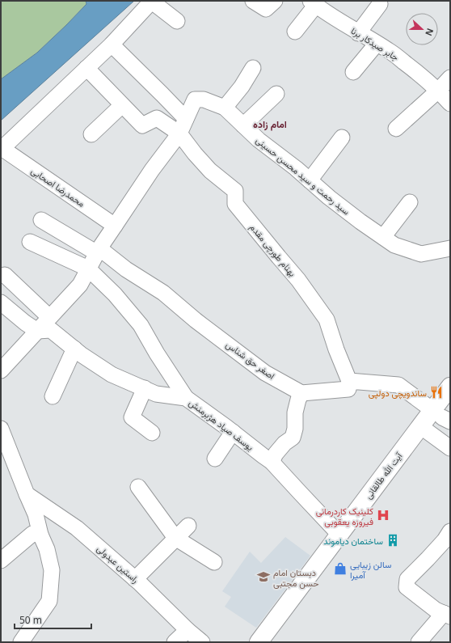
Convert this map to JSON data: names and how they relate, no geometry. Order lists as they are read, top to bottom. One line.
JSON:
{"streets":{"main road":["آیت الله طالقانی"],"street":["جابر صیدکار برنا","سید رحمت و سید محسن حسینی","محمدرضا اصحابی","بهنام طورچی مقدم","اصغر حق شناس","یوسف صیاد هژبرمنش","راستین عبدولی"]},"crossings":[["سید رحمت و سید محسن حسینی","محمدرضا اصحابی"],["سید رحمت و سید محسن حسینی","بهنام طورچی مقدم"],["سید رحمت و سید محسن حسینی","اصغر حق شناس"],["سید رحمت و سید محسن حسینی","یوسف صیاد هژبرمنش"],["یوسف صیاد هژبرمنش","آیت الله طالقانی"]],"districts":["امام زاده"],"places":{"restaurant":["ساندویچی دولپی"],"hospital":["کلینیک کاردرمانی فیروزه یعقوبی"],"building":["ساختمان دیاموند"],"shop":["سالن زیبایی آمیرا"],"school or university":["دبستان امام حسن مجتبی"]},"scale_bar":"50 m","north":"right"}
